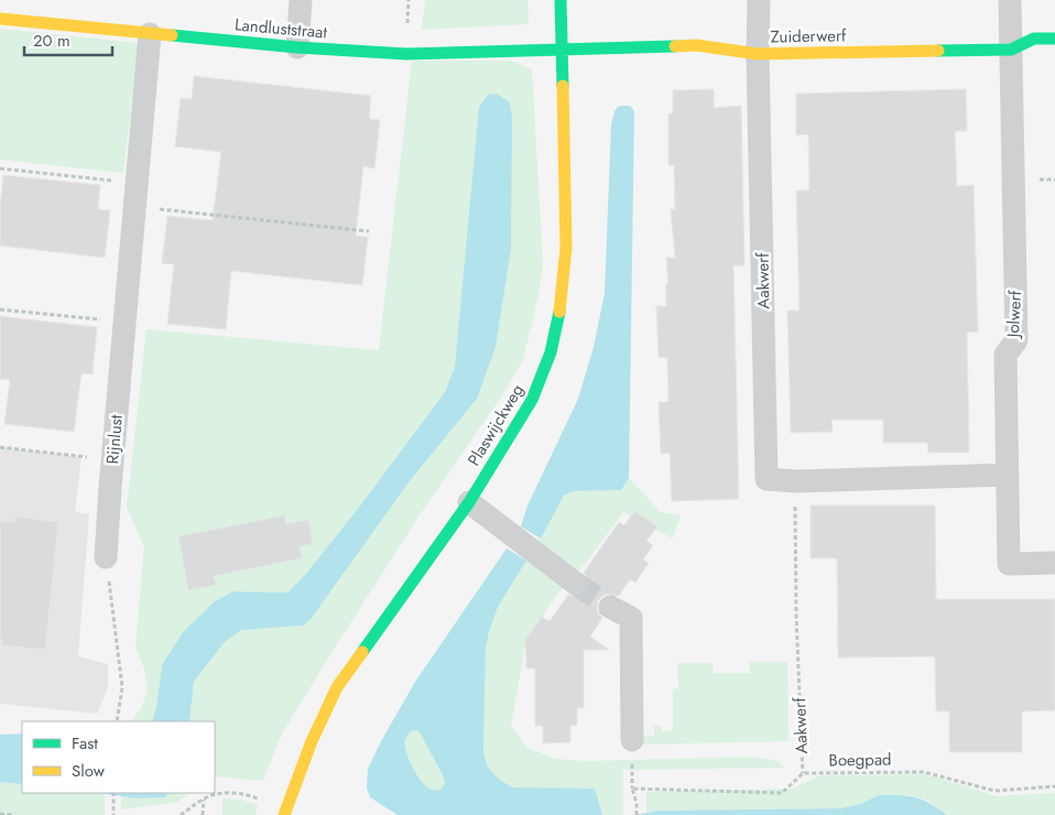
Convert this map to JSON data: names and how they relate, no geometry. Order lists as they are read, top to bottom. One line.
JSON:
{"streets":{"street":["Landluststraat","Zuiderwerf","Aakwerf","Jolwerf","Plaswijckweg","Rijnlust"],"path":["Boegpad"]},"crossings":[["Landluststraat","Zuiderwerf"],["Landluststraat","Plaswijckweg"],["Landluststraat","Rijnlust"],["Zuiderwerf","Aakwerf"],["Zuiderwerf","Jolwerf"],["Zuiderwerf","Plaswijckweg"],["Aakwerf","Jolwerf"],["Aakwerf","Boegpad"]],"legend":["Fast","Slow"],"scale_bar":"20 m"}
